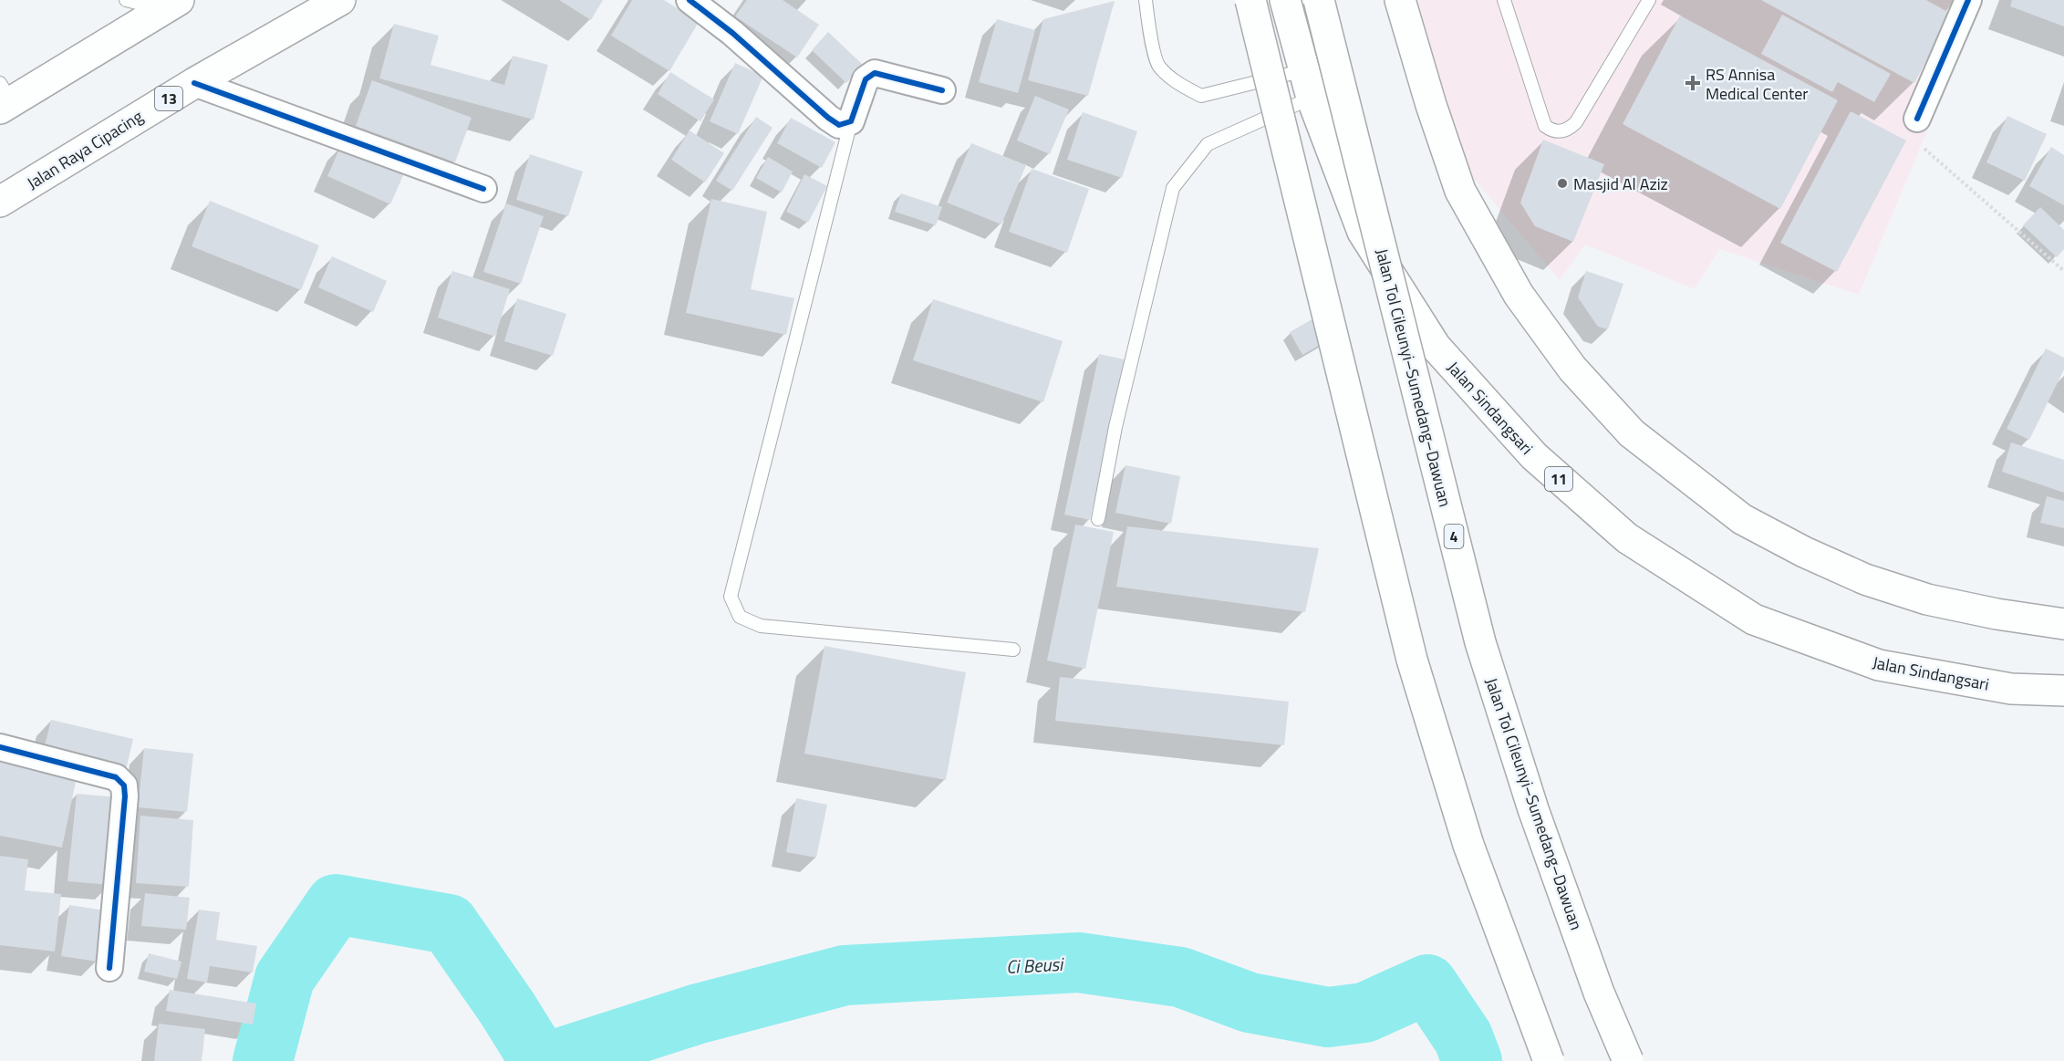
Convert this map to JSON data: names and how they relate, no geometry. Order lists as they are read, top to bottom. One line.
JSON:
{"streets":{"highway":["13","Jalan Raya Cipacing","Jalan Tol Cileunyi–Sumedang–Dawuan","Jalan Sindangsari","11","4"]},"water":["Ci Beusi"],"places":{"health":["RS Annisa Medical Center"],"other":["Masjid Al Aziz"]}}
